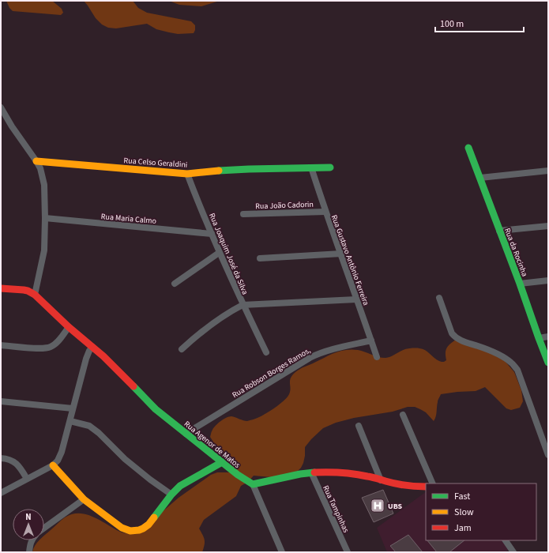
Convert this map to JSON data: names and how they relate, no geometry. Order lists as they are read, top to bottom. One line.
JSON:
{"streets":{"street":["Rua Celso Geraldini","Rua João Cadorin","Rua Maria Calmo","Rua da Rocinha","Rua Joaquim José da Silva","Rua Gustavo Antônio Ferreira","Rua Robson Borges Ramos,","Rua Agenor de Matos","Rua Tampinhas"]},"crossings":[["Rua Celso Geraldini","Rua Joaquim José da Silva"],["Rua Celso Geraldini","Rua Gustavo Antônio Ferreira"],["Rua João Cadorin","Rua Gustavo Antônio Ferreira"],["Rua Maria Calmo","Rua Joaquim José da Silva"],["Rua Joaquim José da Silva","Rua Gustavo Antônio Ferreira"],["Rua Gustavo Antônio Ferreira","Rua Robson Borges Ramos,"],["Rua Robson Borges Ramos,","Rua Agenor de Matos"]],"places":{"hospital":["UBS"]},"legend":["Fast","Slow","Jam"],"scale_bar":"100 m","north":"top"}
